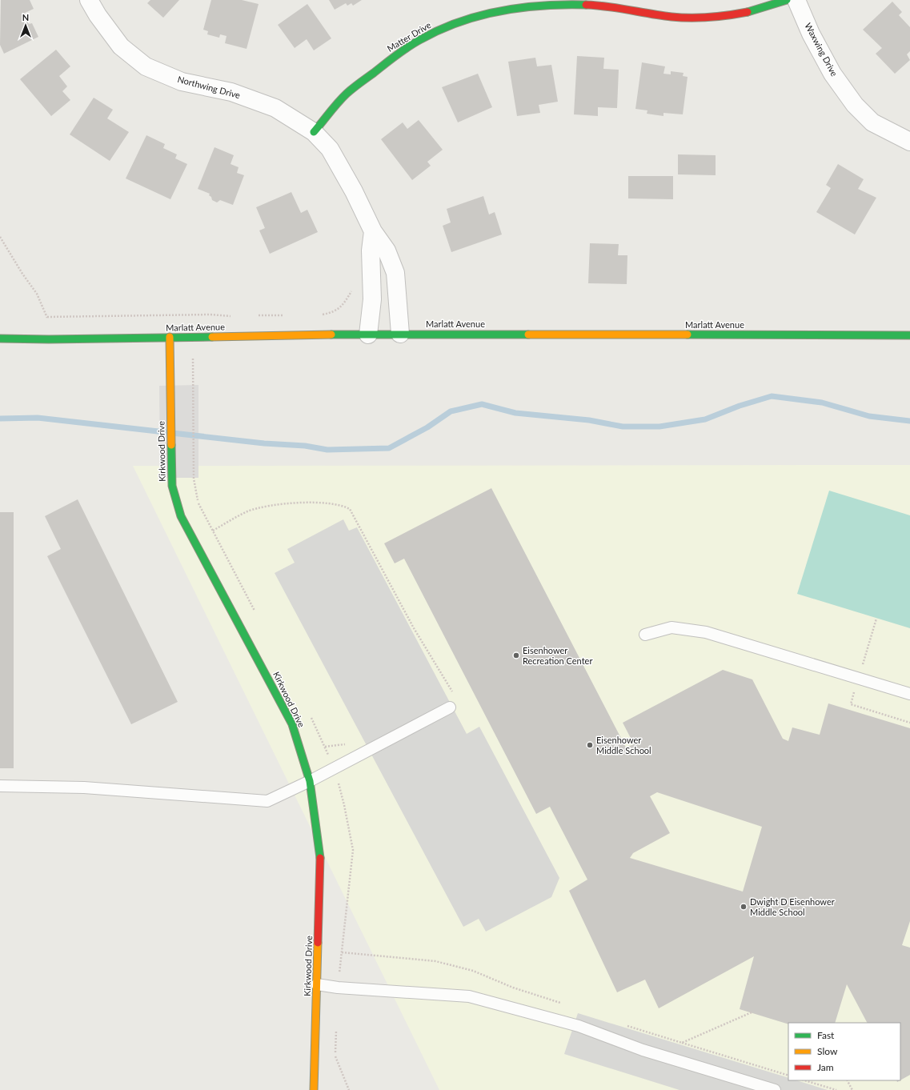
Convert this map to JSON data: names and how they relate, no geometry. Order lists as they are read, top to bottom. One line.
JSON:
{"streets":{"street":["Matter Drive","Waxwing Drive","Northwing Drive","Marlatt Avenue","Kirkwood Drive"]},"crossings":[["Matter Drive","Northwing Drive"],["Northwing Drive","Marlatt Avenue"],["Marlatt Avenue","Kirkwood Drive"]],"places":["Eisenhower Recreation Center","Eisenhower Middle School","Dwight D Eisenhower Middle School"],"legend":["Fast","Slow","Jam"],"north":"top"}
